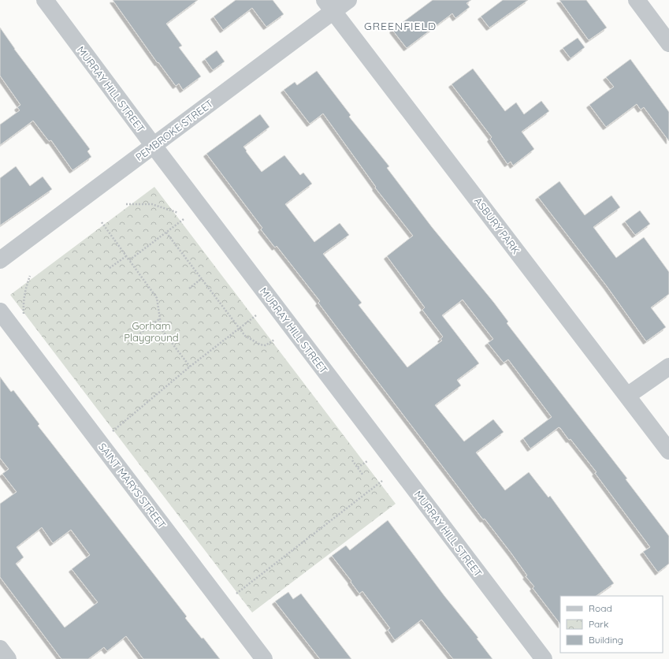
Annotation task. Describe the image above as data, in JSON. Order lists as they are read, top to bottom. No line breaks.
{"streets":{"street":["MURRAY HILL STREET","PEMBROKE STREET","ASBURY PARK","SAINT MARYS STREET"]},"crossings":[["MURRAY HILL STREET","PEMBROKE STREET"],["PEMBROKE STREET","ASBURY PARK"]],"districts":["GREENFIELD"],"parks":["Gorham Playground"],"legend":["Road","Park","Building"]}
